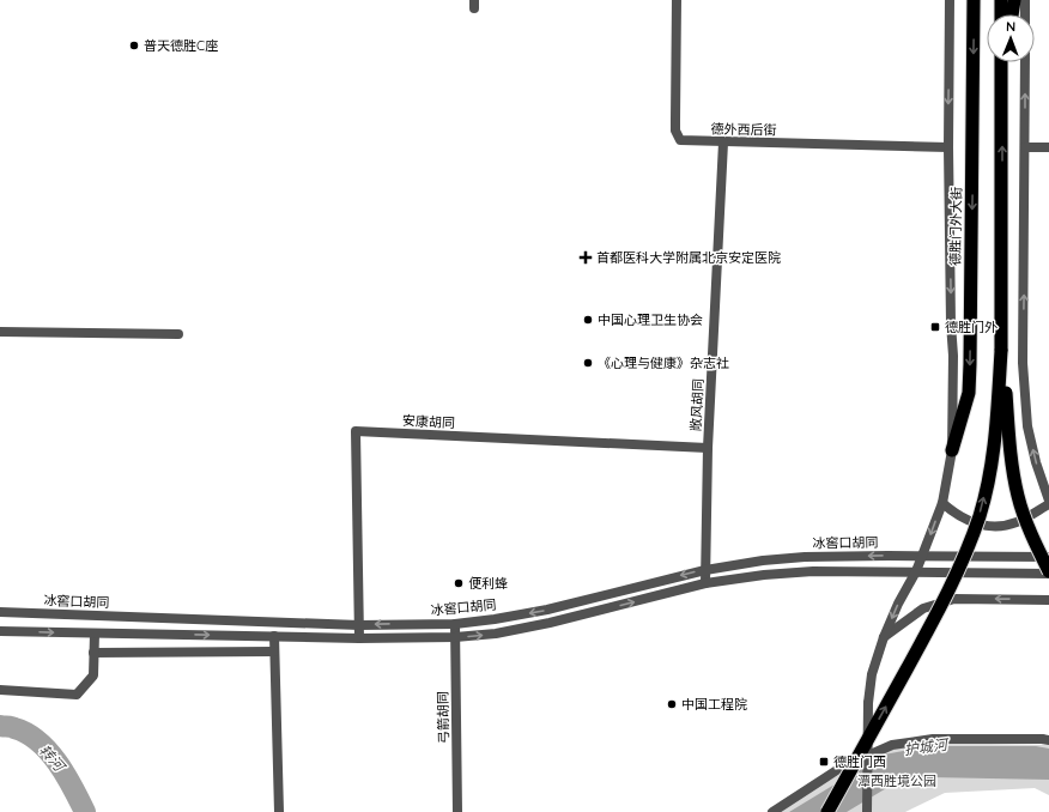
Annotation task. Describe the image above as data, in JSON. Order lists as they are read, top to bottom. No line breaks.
{"streets":{"highway":["德胜门外大街"],"street":["德外西后街","敞风胡同","安康胡同","冰窖口胡同","弓箭胡同"]},"crossings":[["德外西后街","德胜门外大街"],["德外西后街","敞风胡同"],["德胜门外大街","冰窖口胡同"],["敞风胡同","安康胡同"],["敞风胡同","冰窖口胡同"],["安康胡同","冰窖口胡同"],["冰窖口胡同","弓箭胡同"]],"water":["护城河","转河"],"parks":["潭西胜境公园"],"places":{"other":["普天德胜C座","中国心理卫生协会","《心理与健康》杂志社","便利蜂","中国工程院"],"health":["首都医科大学附属北京安定医院"],"transit":["德胜门外","德胜门西"]},"north":"top"}
